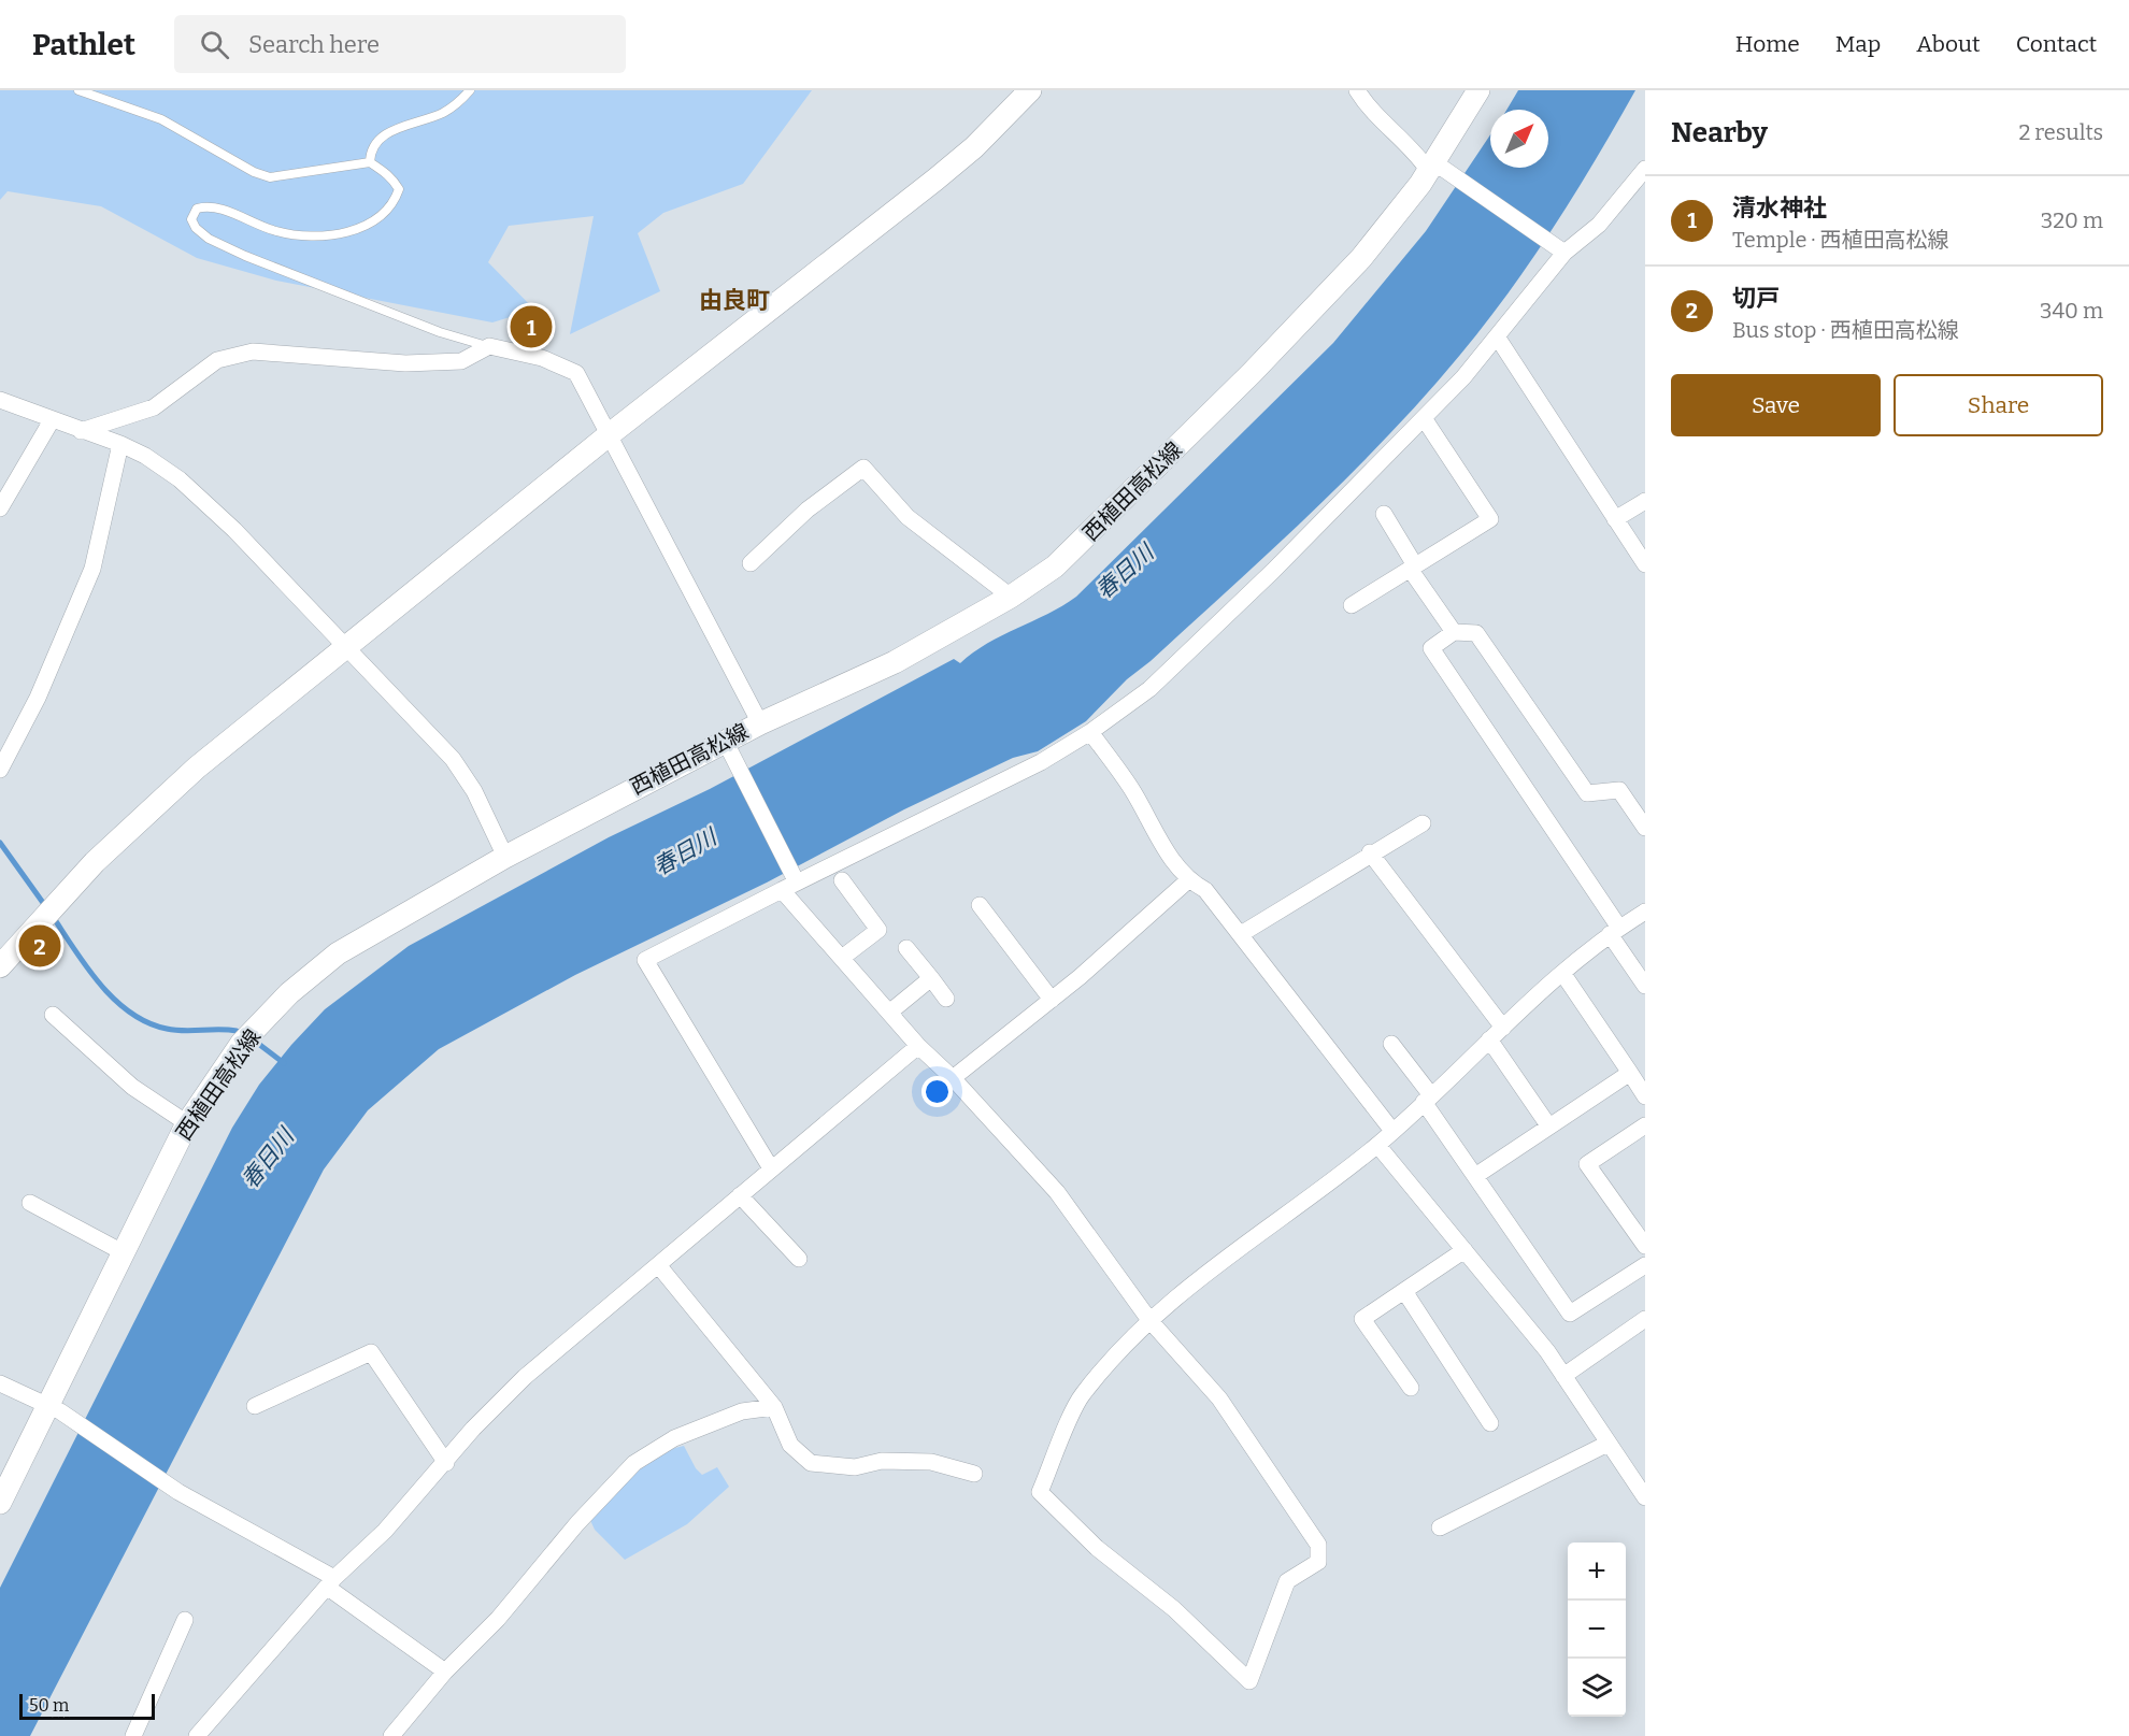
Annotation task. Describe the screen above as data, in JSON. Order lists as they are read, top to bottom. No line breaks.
{"streets":{"main road":["西植田高松線"]},"districts":["由良町"],"water":["春日川"],"scale_bar":"50 m","north":"top right","page":{"header":"Pathlet","search":"Search here","nav":["Home","Map","About","Contact"],"heading":["Nearby","2 results"],"list":[{"mark":"1","name":"清水神社","note":"Temple · 西植田高松線","value":"320 m"},{"mark":"2","name":"切戸","note":"Bus stop · 西植田高松線","value":"340 m"}],"pins":["1","2"],"buttons":["Save","Share"],"map_buttons":["+","−"],"scale":"50 m"}}
